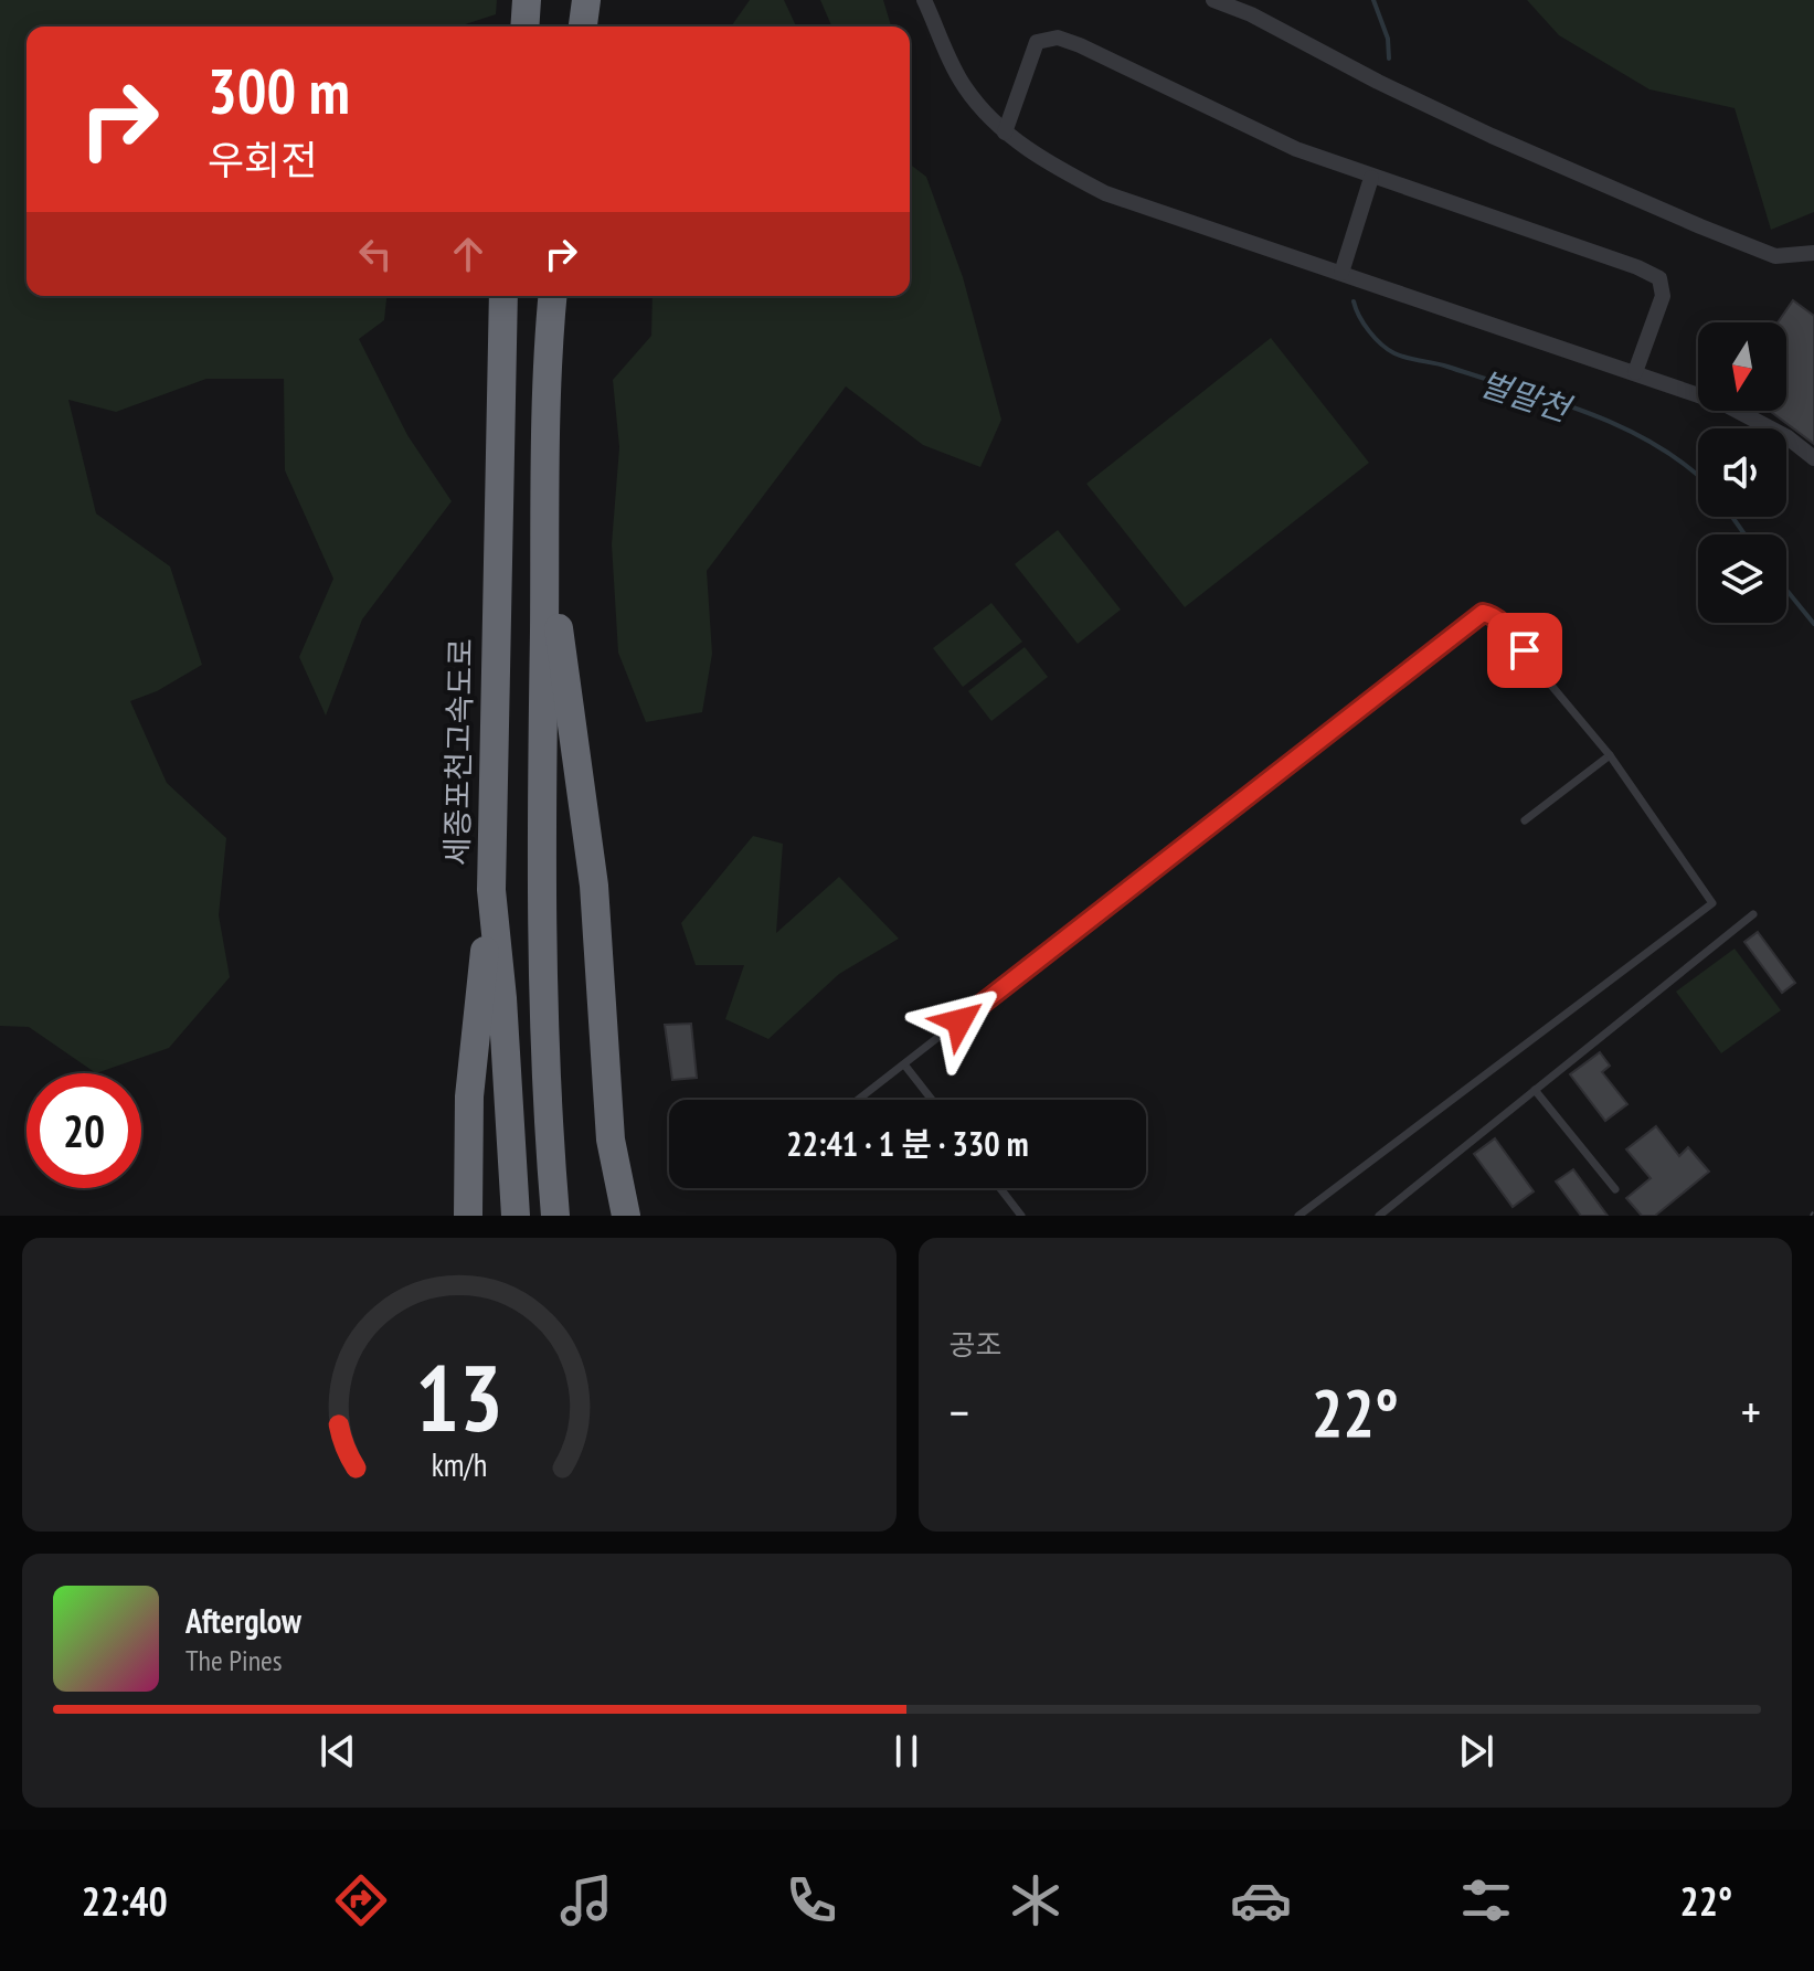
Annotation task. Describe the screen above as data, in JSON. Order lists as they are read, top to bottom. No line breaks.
{"streets":{"highway":["세종포천고속도로"]},"water":["벌말천"],"north":"bottom","page":{"turn":["300 m","우회전"],"limit":"20","trip":"22:41 · 1 분 · 330 m","tile":"공조","heat":["−","22°","+"],"song":["Afterglow","The Pines"],"tabs":["22:40","22°"],"gauge":["13","km/h"]}}
